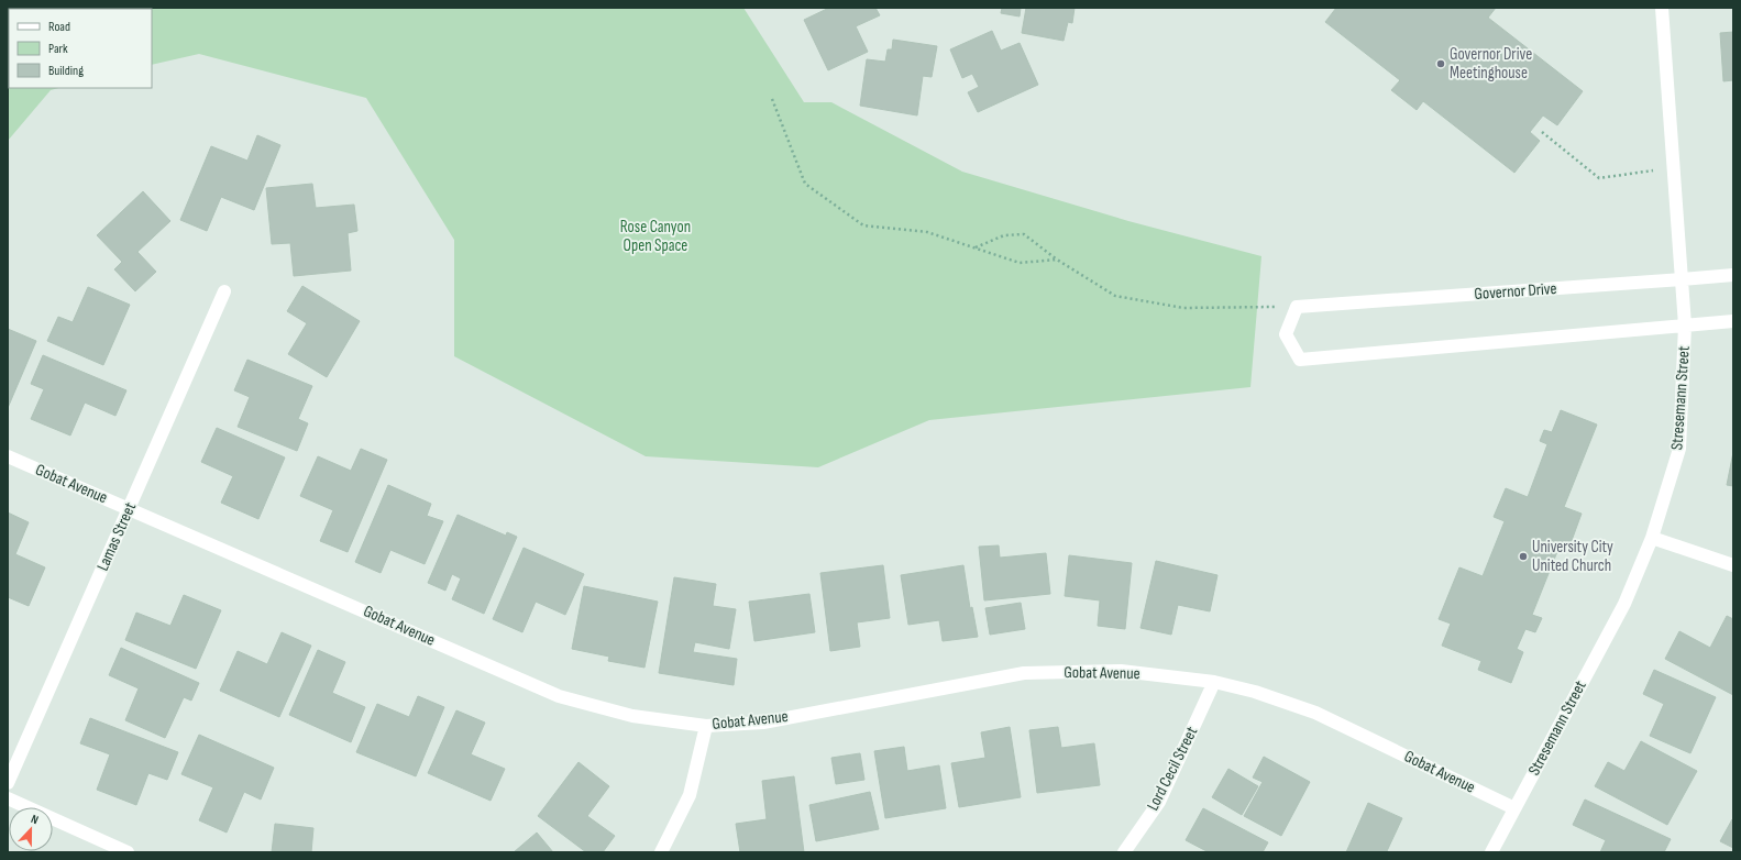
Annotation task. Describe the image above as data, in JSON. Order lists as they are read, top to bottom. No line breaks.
{"streets":{"street":["Governor Drive","Stresemann Street","Gobat Avenue","Lamas Street","Lord Cecil Street"]},"crossings":[["Governor Drive","Stresemann Street"],["Stresemann Street","Gobat Avenue"],["Gobat Avenue","Lamas Street"],["Gobat Avenue","Lord Cecil Street"]],"parks":["Rose Canyon Open Space"],"places":["Governor Drive Meetinghouse","University City United Church"],"legend":["Road","Park","Building"],"north":"top"}
